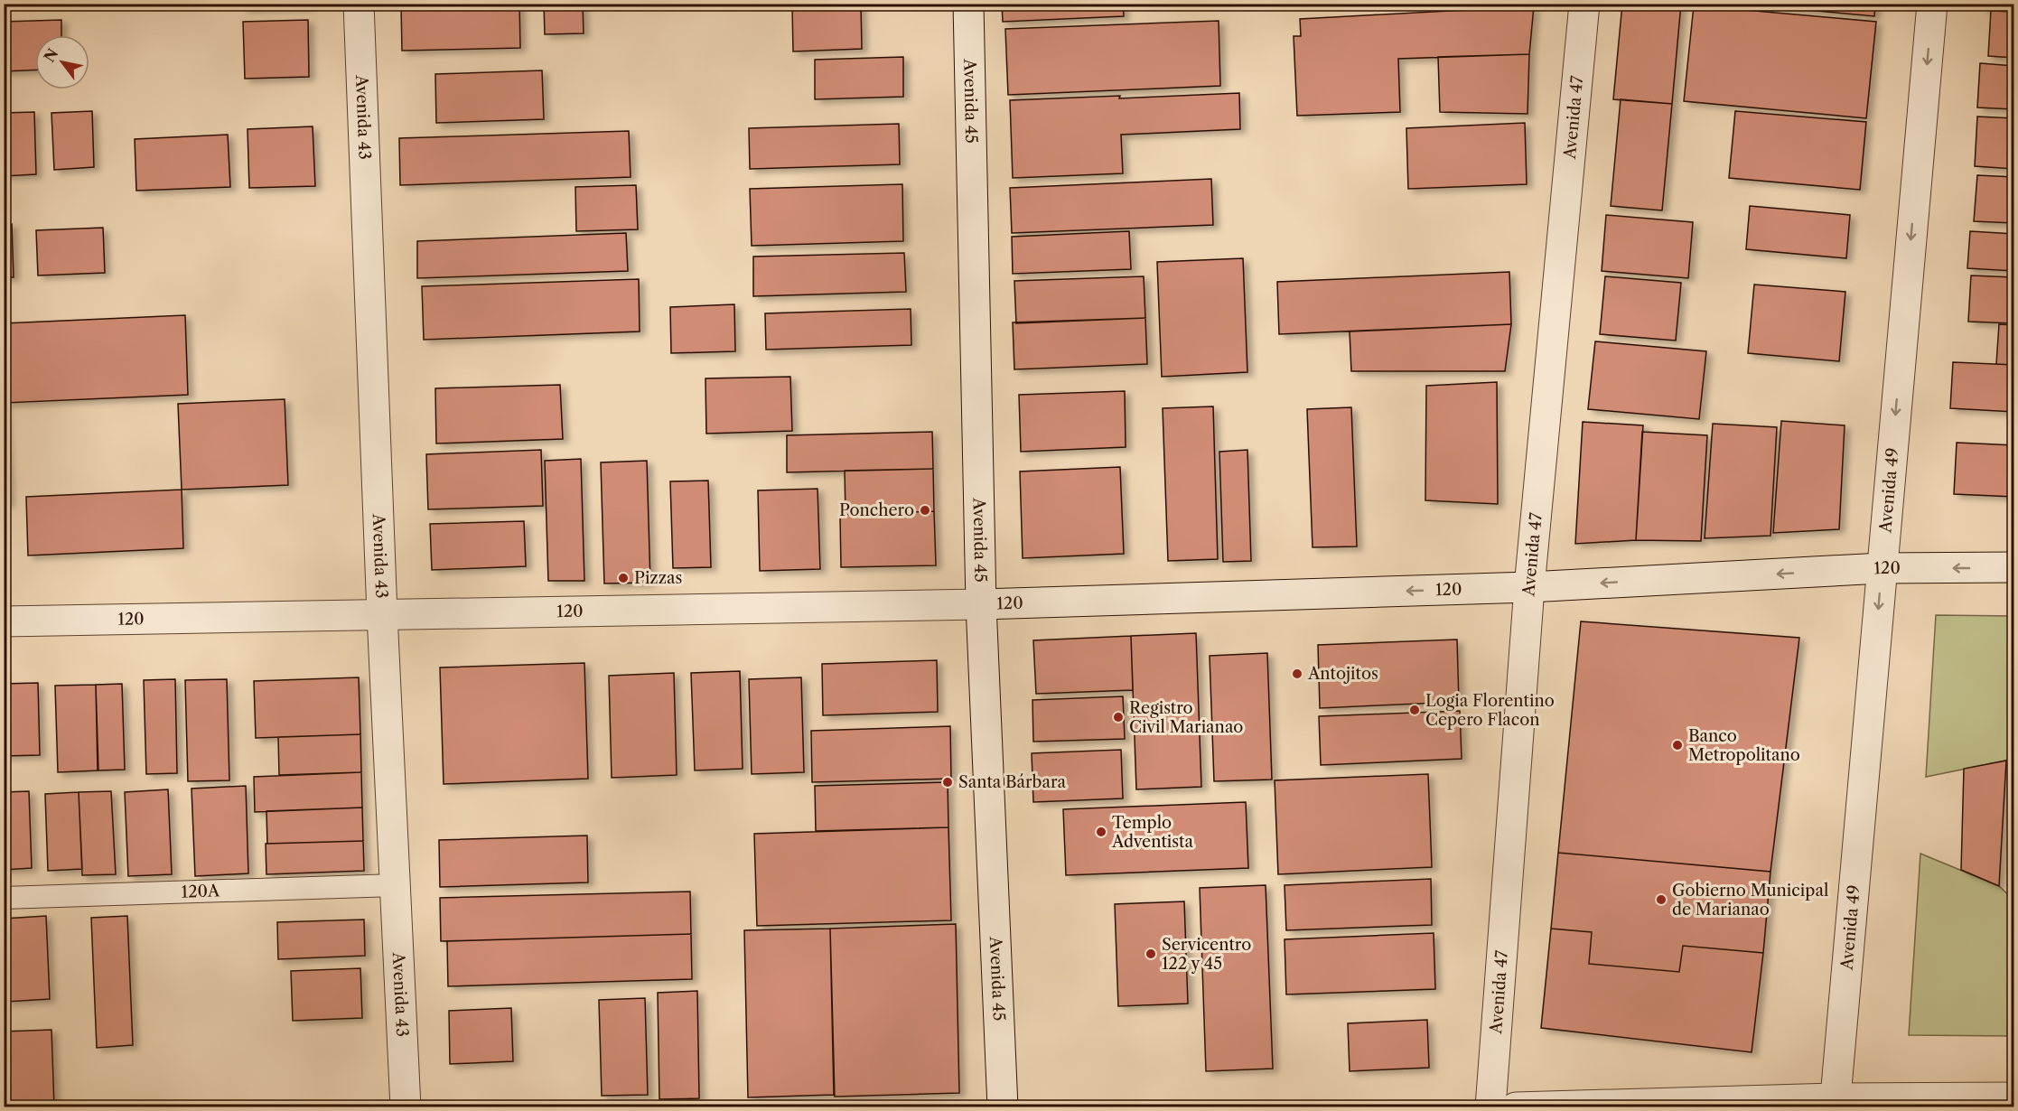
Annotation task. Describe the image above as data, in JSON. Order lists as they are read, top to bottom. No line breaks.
{"streets":{"street":["Avenida 45","Avenida 43","Avenida 47","Avenida 49","120"],"lane":["120A"]},"crossings":[["Avenida 45","120"],["Avenida 43","120"],["Avenida 43","120A"],["Avenida 47","120"],["Avenida 49","120"]],"one_way":["Avenida 49","120"],"places":["Ponchero","Pizzas","Antojitos","Logia Florentino Cepero Flacon","Registro Civil Marianao","Banco Metropolitano","Santa Bárbara","Templo Adventista","Gobierno Municipal de Marianao","Servicentro 122 y 45"],"north":"top left"}
